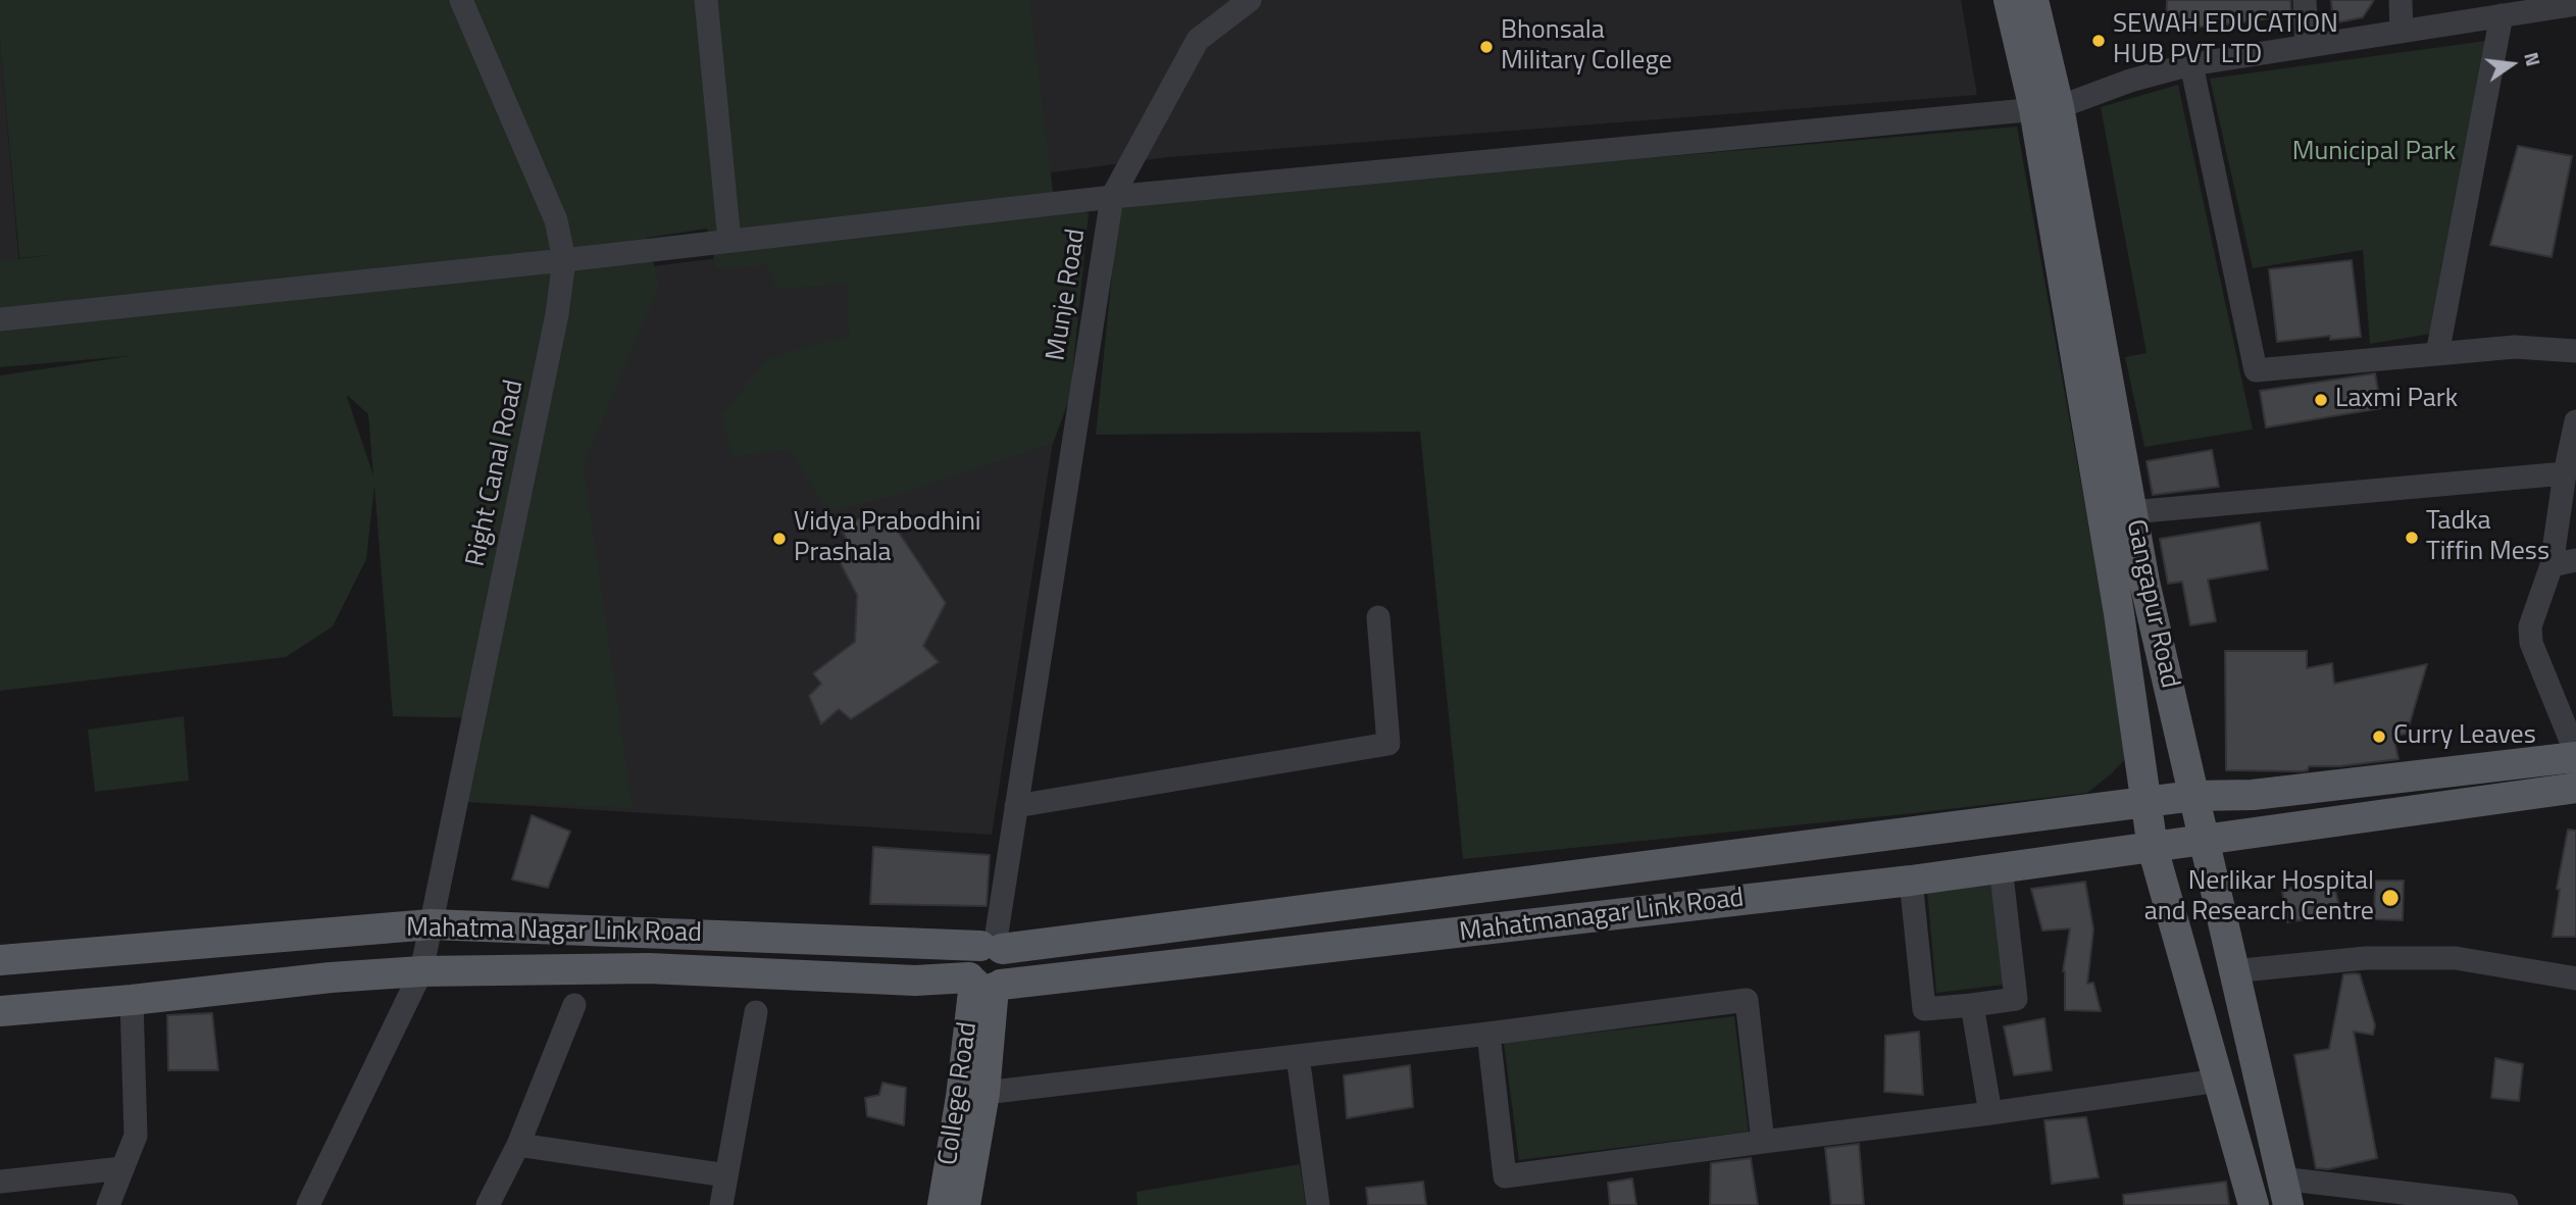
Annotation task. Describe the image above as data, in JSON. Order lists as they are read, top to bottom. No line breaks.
{"streets":{"main road":["Gangapur Road","Mahatmanagar Link Road","Mahatma Nagar Link Road","College Road"],"street":["Munje Road","Right Canal Road"]},"crossings":[["Munje Road","Right Canal Road"],["Munje Road","Mahatmanagar Link Road"],["Munje Road","Mahatma Nagar Link Road"],["Right Canal Road","Mahatma Nagar Link Road"],["Gangapur Road","Mahatmanagar Link Road"],["Mahatmanagar Link Road","Mahatma Nagar Link Road"],["Mahatmanagar Link Road","College Road"],["Mahatma Nagar Link Road","College Road"]],"parks":["Municipal Park"],"places":["SEWAH EDUCATION HUB PVT LTD","Bhonsala Military College","Laxmi Park","Tadka Tiffin Mess","Vidya Prabodhini Prashala","Curry Leaves","Nerlikar Hospital and Research Centre"],"north":"right"}
